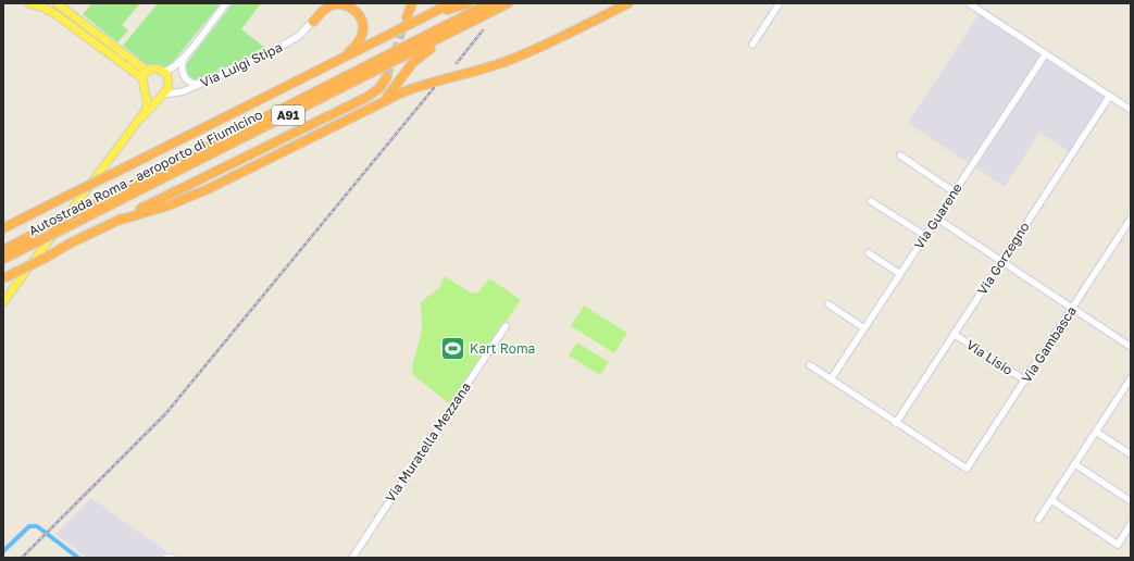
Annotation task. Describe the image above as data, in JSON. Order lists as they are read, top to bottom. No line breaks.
{"streets":{"highway":["A91","Autostrada Roma - aeroporto di Fiumicino"],"street":["Via Luigi Stipa","Via Guarene","Via Gorzegno","Via Gambasca","Via Lisio","Via Muratella Mezzana"]},"crossings":[["Via Gorzegno","Via Gambasca"],["Via Gorzegno","Via Lisio"],["Via Gambasca","Via Lisio"]],"places":{"sports":["Kart Roma"]}}
